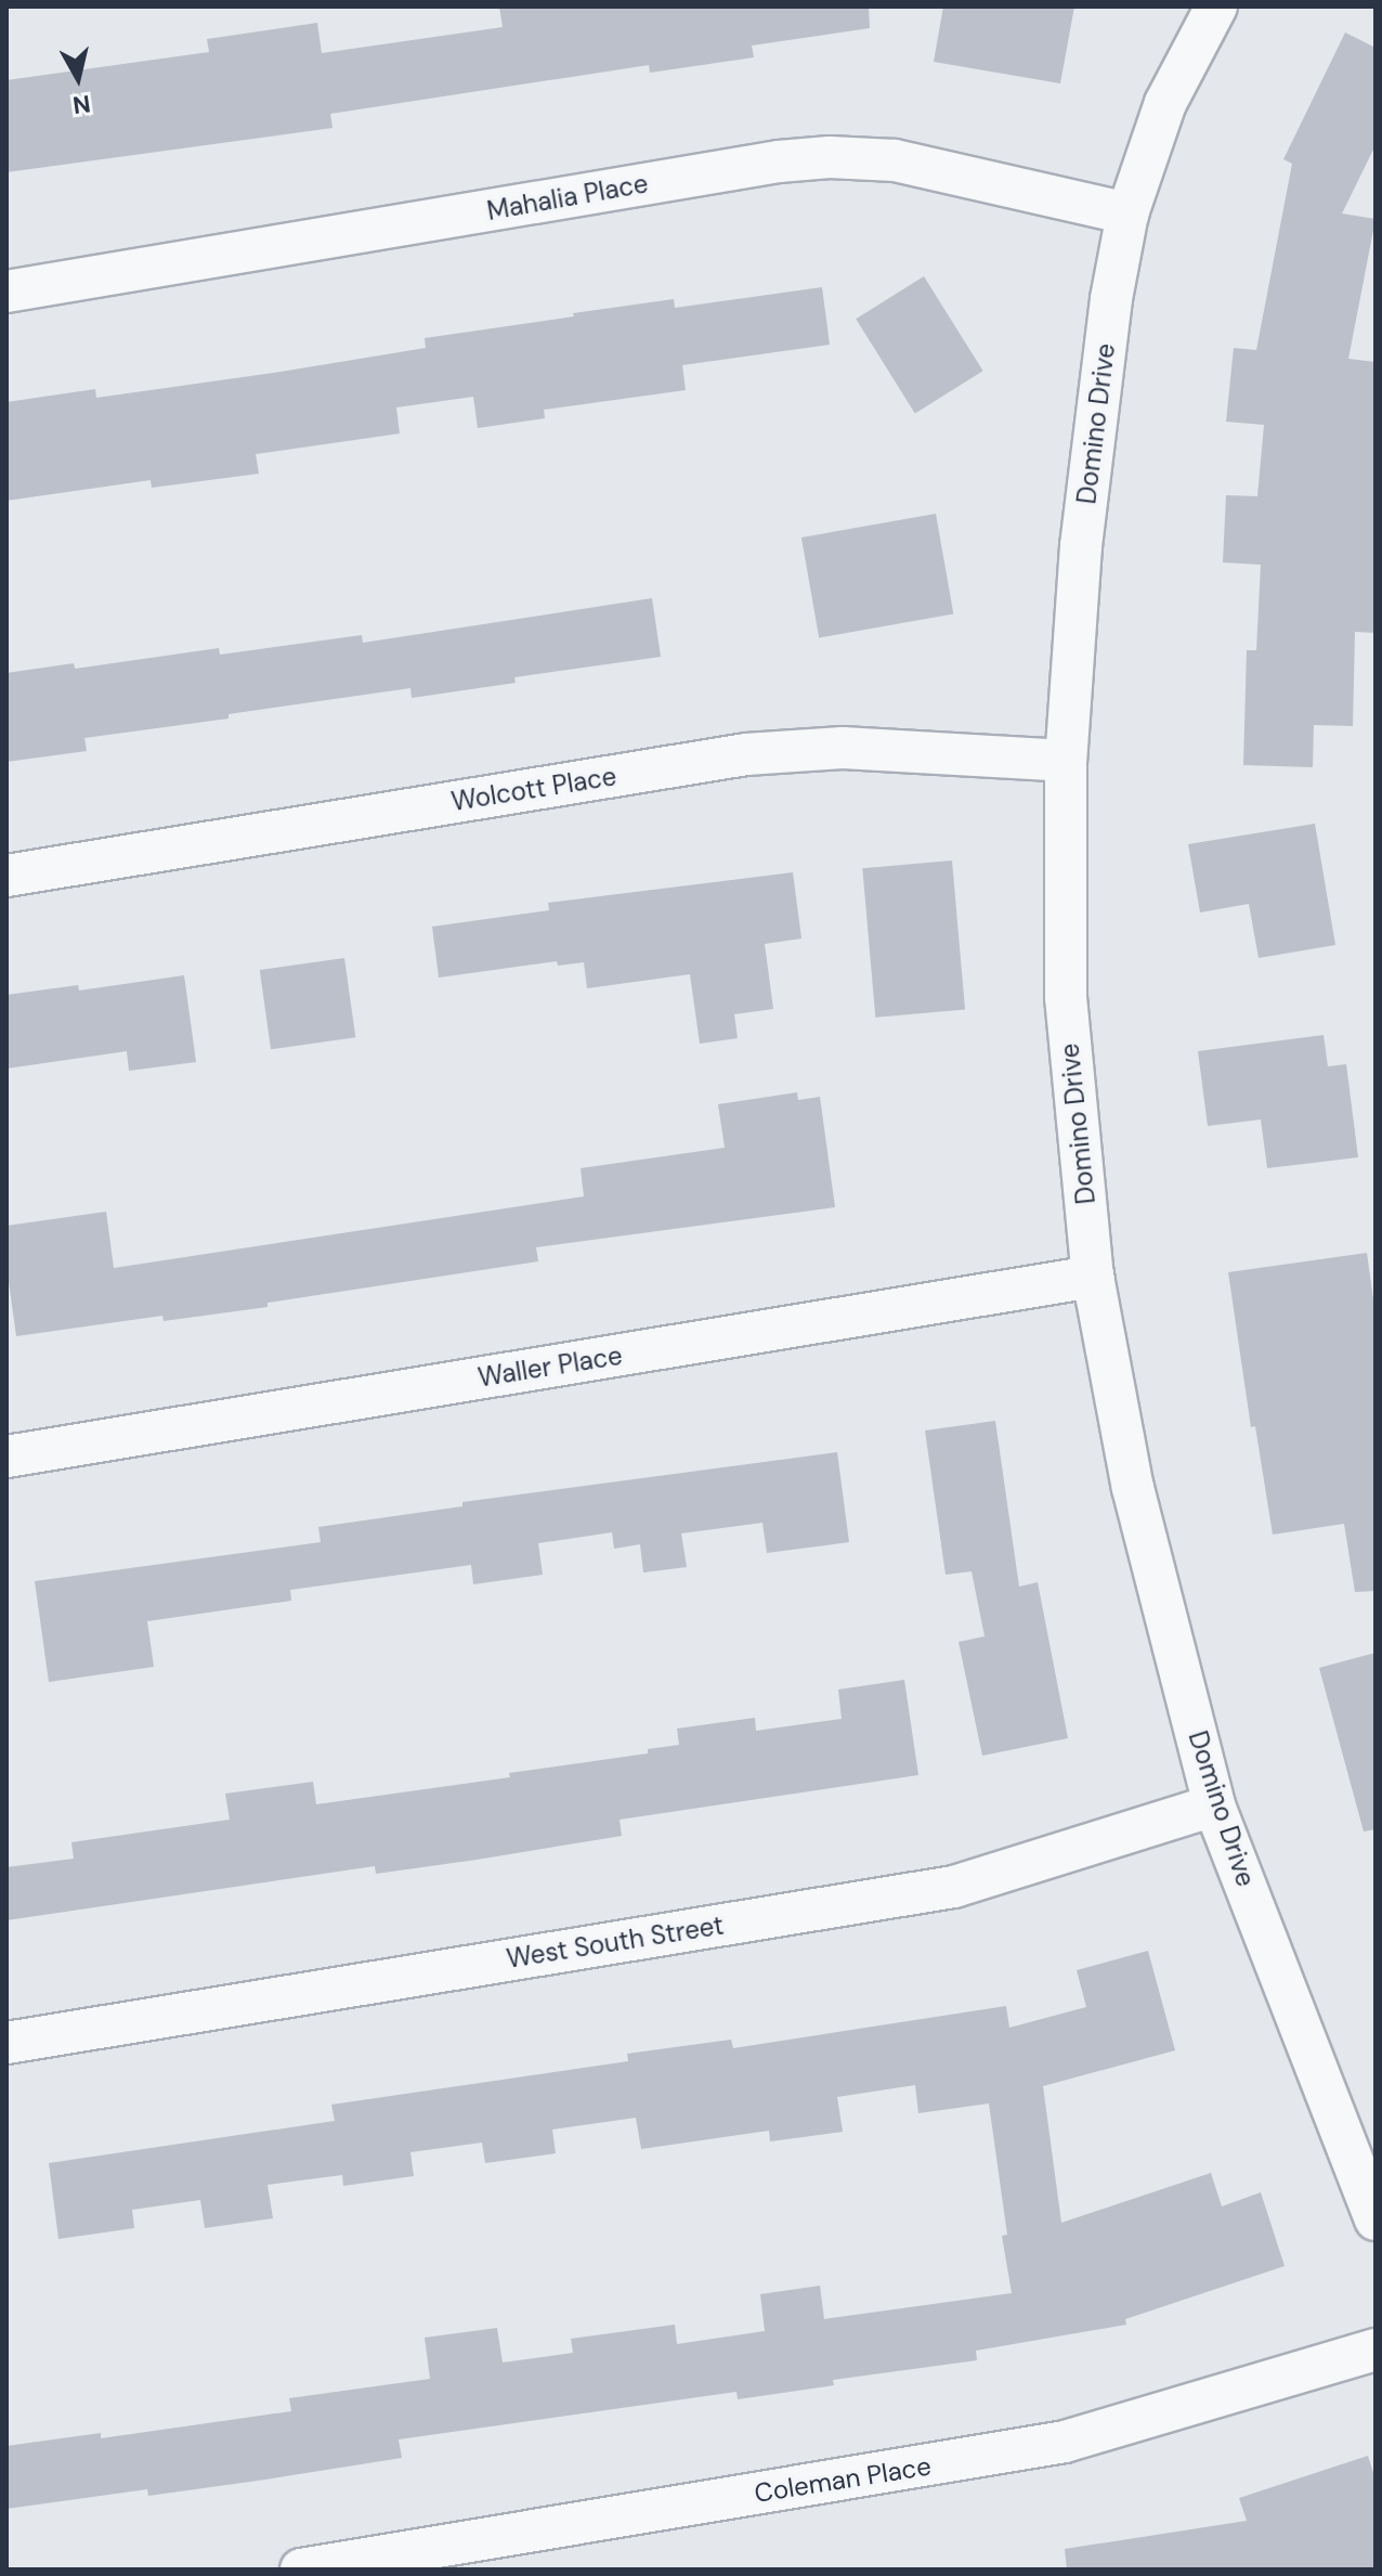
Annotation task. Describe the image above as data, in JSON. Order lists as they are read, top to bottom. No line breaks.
{"streets":{"street":["Mahalia Place","Domino Drive","Wolcott Place","Waller Place","West South Street","Coleman Place"]},"crossings":[["Mahalia Place","Domino Drive"],["Domino Drive","Wolcott Place"],["Domino Drive","Waller Place"],["Domino Drive","West South Street"]],"north":"bottom"}
